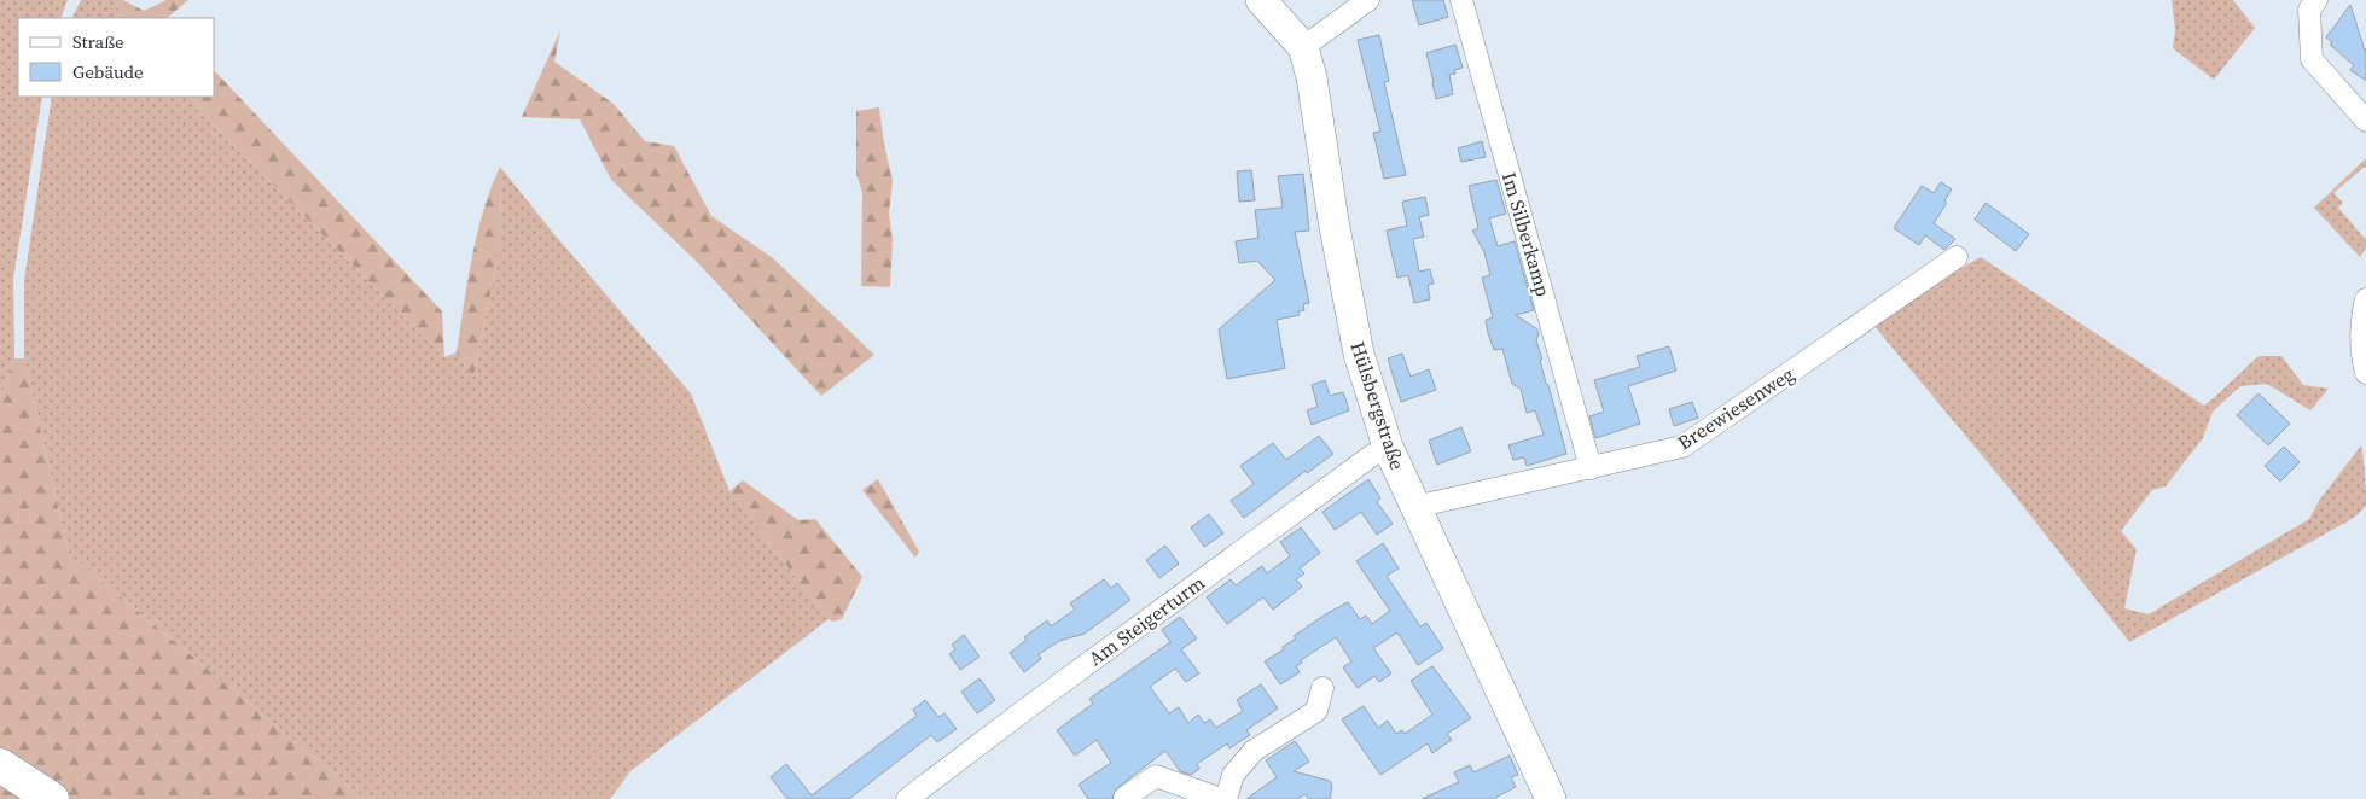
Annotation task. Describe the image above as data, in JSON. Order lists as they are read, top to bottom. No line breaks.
{"streets":{"street":["Im Silberkamp","Hülsbergstraße","Breewiesenweg","Am Steigerturm"]},"crossings":[["Im Silberkamp","Breewiesenweg"],["Hülsbergstraße","Breewiesenweg"],["Hülsbergstraße","Am Steigerturm"]],"legend":["Straße","Gebäude"]}
